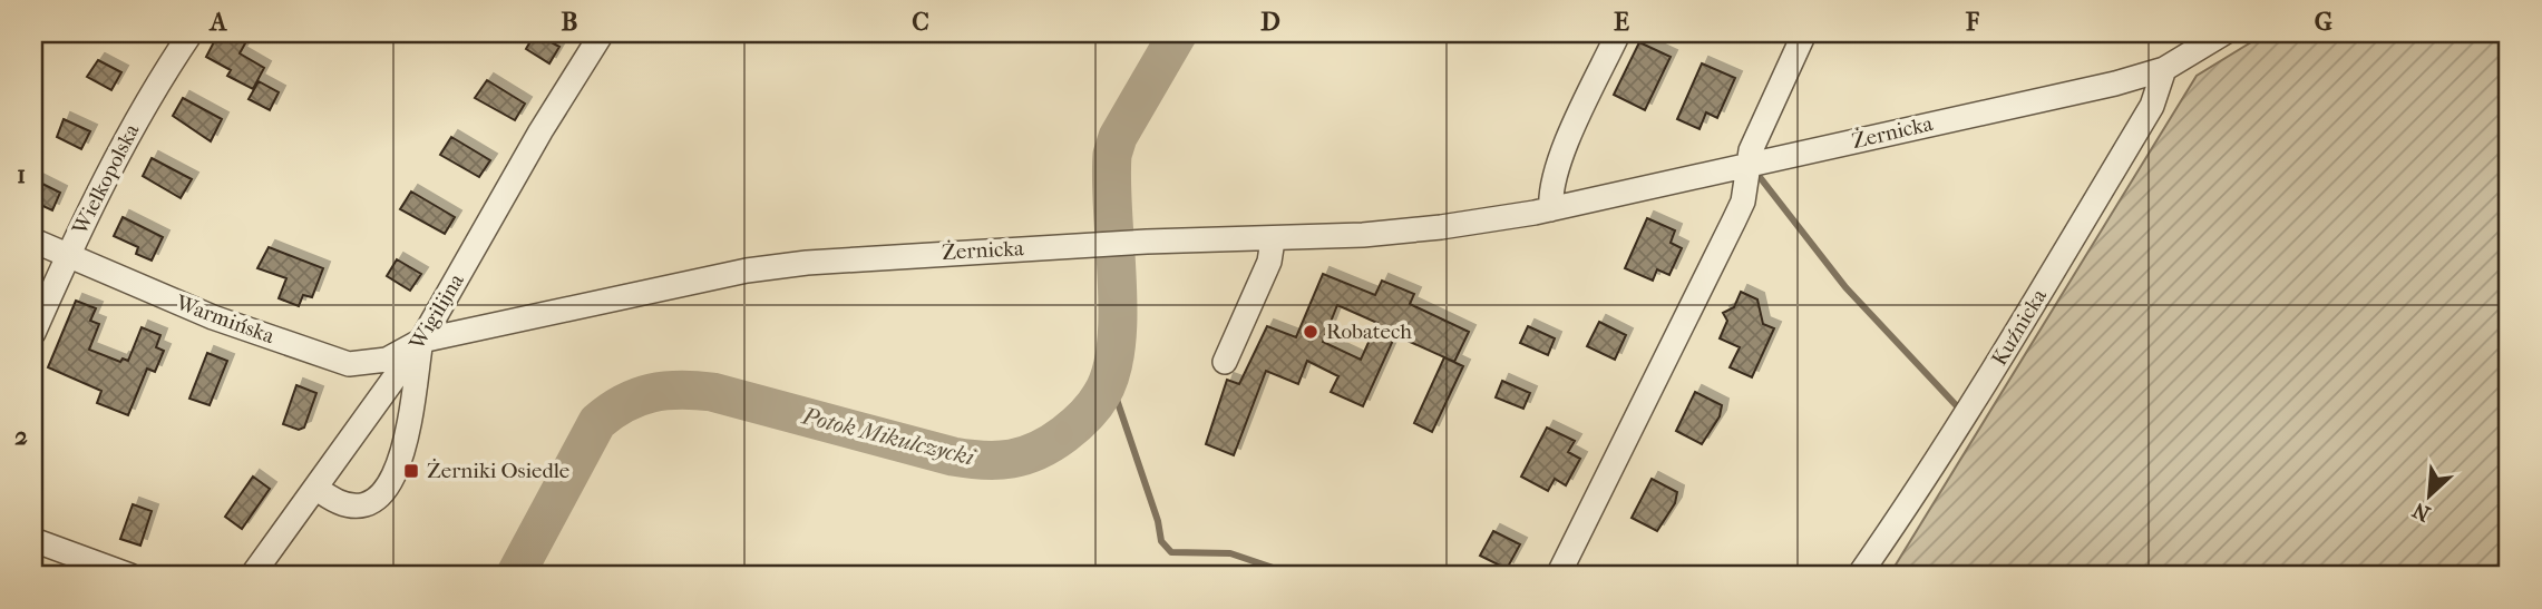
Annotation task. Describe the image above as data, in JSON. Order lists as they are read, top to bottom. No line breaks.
{"streets":{"street":["Żernicka","Wielkopolska","Wigilijna","Warmińska","Kuźnicka"]},"crossings":[["Żernicka","Wigilijna"],["Żernicka","Warmińska"],["Żernicka","Kuźnicka"],["Wielkopolska","Warmińska"],["Wigilijna","Warmińska"]],"water":["Potok Mikulczycki"],"places":{"other":["Robatech"],"transit":["Żerniki Osiedle"]},"north":"bottom left","grid":{"columns":["A","B","C","D","E","F","G"],"rows":["1","2"]}}
